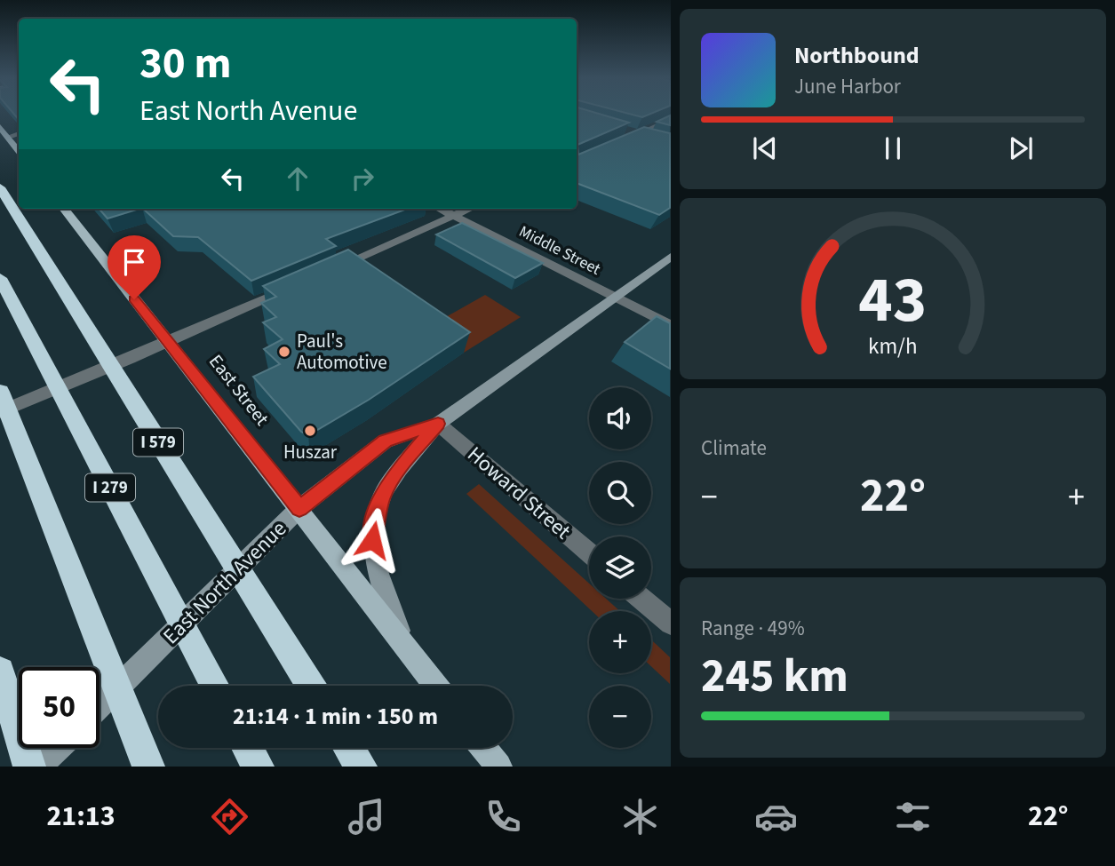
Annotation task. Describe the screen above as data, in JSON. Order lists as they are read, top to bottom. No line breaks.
{"streets":{"highway":["I 579","I 279"],"main road":["East Street","East North Avenue"],"street":["Middle Street","Howard Street"]},"crossings":[["Middle Street","East North Avenue"],["East Street","East North Avenue"],["Howard Street","East North Avenue"]],"places":["Paul's Automotive","Huszar"],"page":{"turn":["30 m","East North Avenue"],"song":["Northbound","June Harbor"],"map_buttons":["+","−"],"tile":["Climate",["Range · 49%","245 km"]],"heat":["−","22°","+"],"limit":"50","trip":"21:14 · 1 min · 150 m","tabs":["21:13","22°"],"gauge":["43","km/h"]}}
